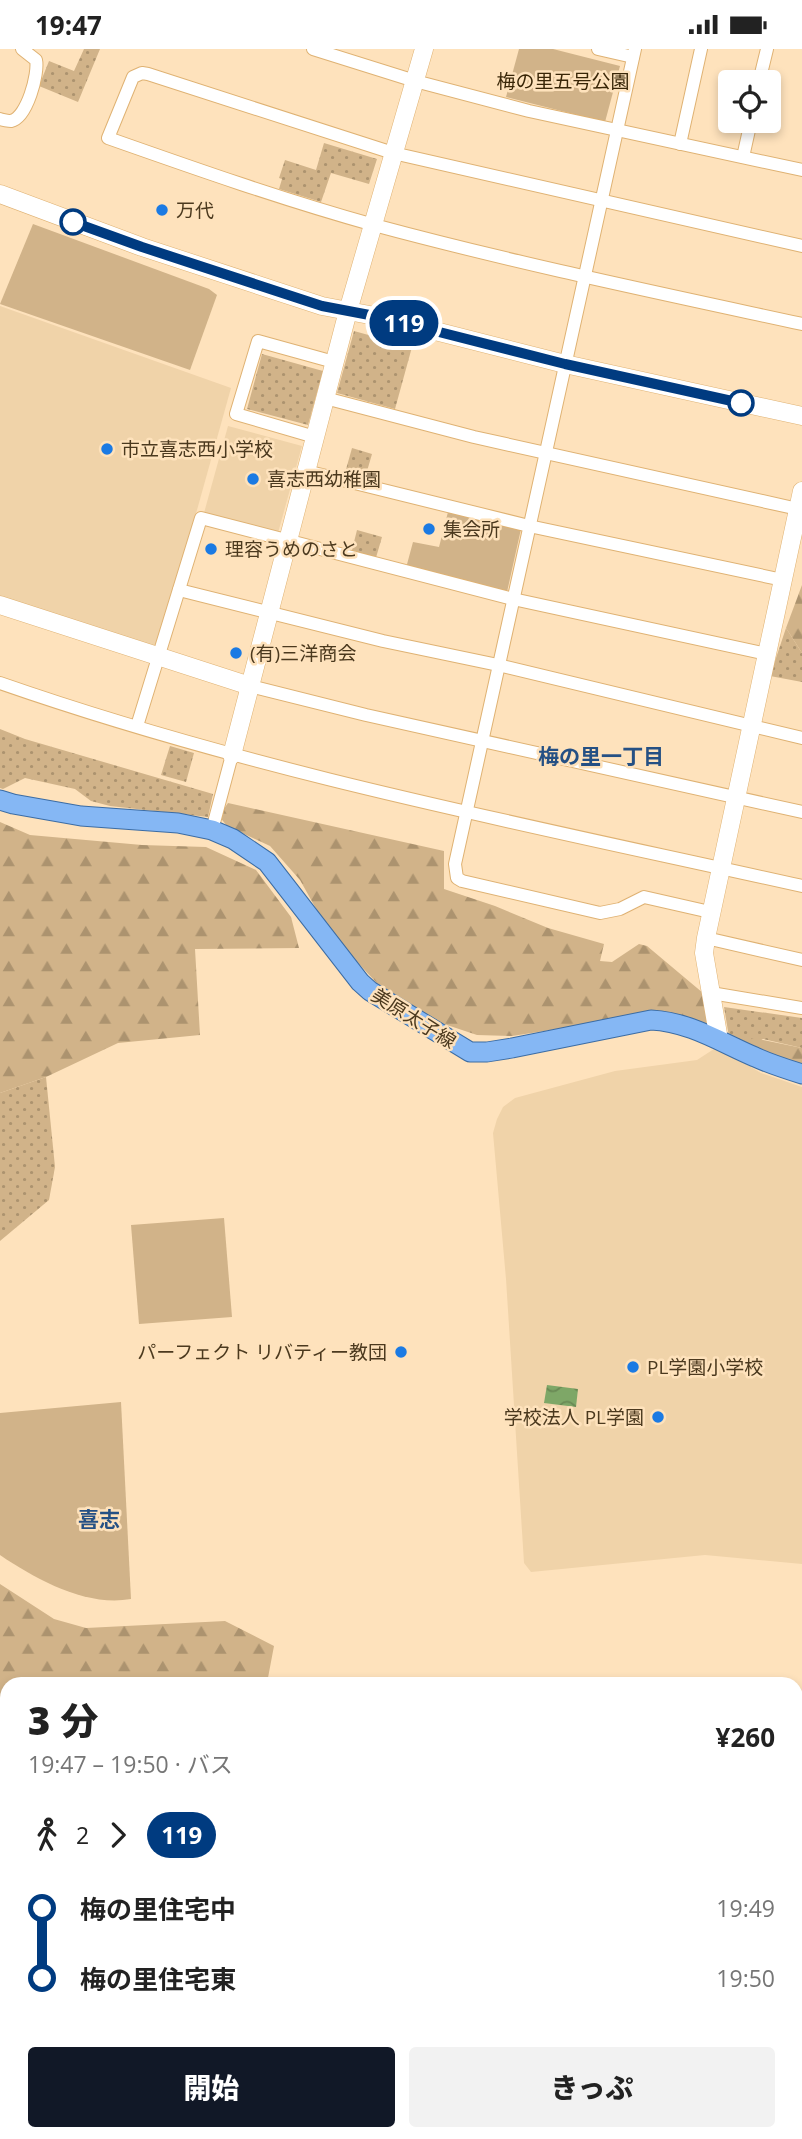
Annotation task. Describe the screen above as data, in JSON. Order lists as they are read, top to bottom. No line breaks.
{"streets":{"main road":["美原太子線"]},"districts":["梅の里一丁目","喜志"],"parks":["梅の里五号公園"],"places":["万代","市立喜志西小学校","喜志西幼稚園","集会所","理容うめのさと","(有)三洋商会","パーフェクト リバティー教団","PL学園小学校","学校法人 PL学園"],"lines":["bus line 119"],"page":{"status":"19:47","on_map":"119","heading":["3 分","19:47 – 19:50 · バス","¥260"],"legs":["2","119"],"list":[{"name":"梅の里住宅中","value":"19:49"},{"name":"梅の里住宅東","value":"19:50"}],"buttons":["開始","きっぷ"]}}
